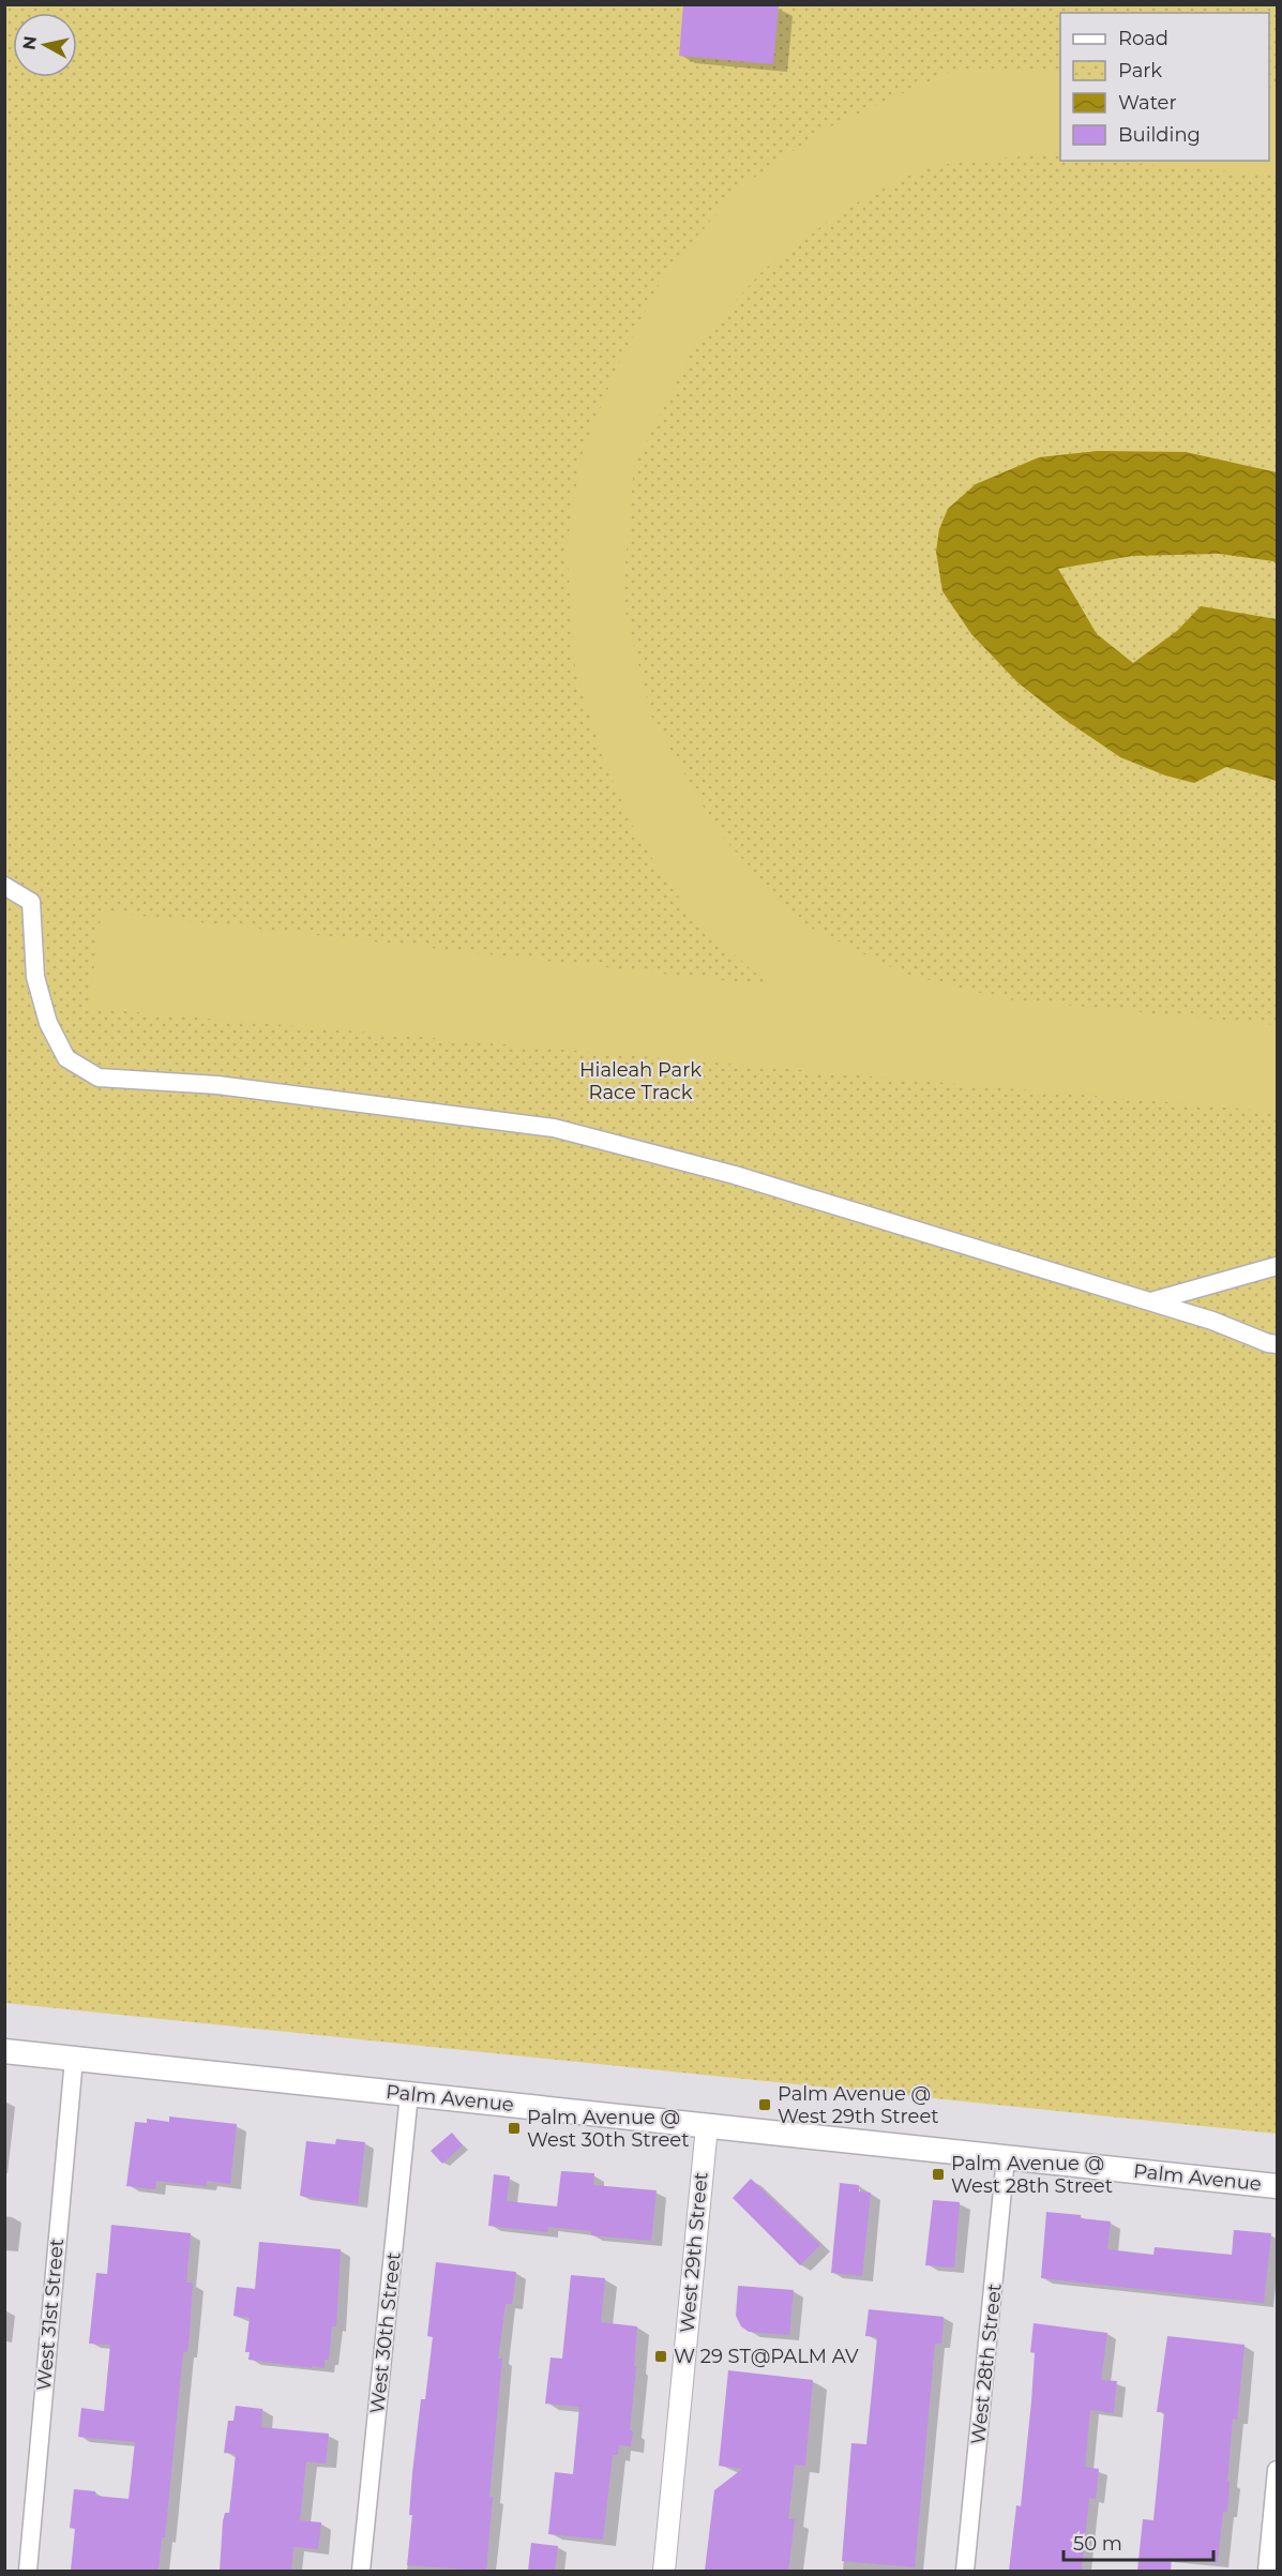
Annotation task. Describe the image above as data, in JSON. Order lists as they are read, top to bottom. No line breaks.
{"streets":{"main road":["Palm Avenue"],"street":["West 29th Street","West 31st Street","West 30th Street","West 28th Street"]},"crossings":[["Palm Avenue","West 29th Street"],["Palm Avenue","West 31st Street"],["Palm Avenue","West 30th Street"],["Palm Avenue","West 28th Street"]],"parks":["Hialeah Park Race Track"],"places":{"transit":["Palm Avenue @ West 29th Street","Palm Avenue @ West 30th Street","Palm Avenue @ West 28th Street","W 29 ST@PALM AV"]},"legend":["Road","Park","Water","Building"],"scale_bar":"50 m","north":"left"}
